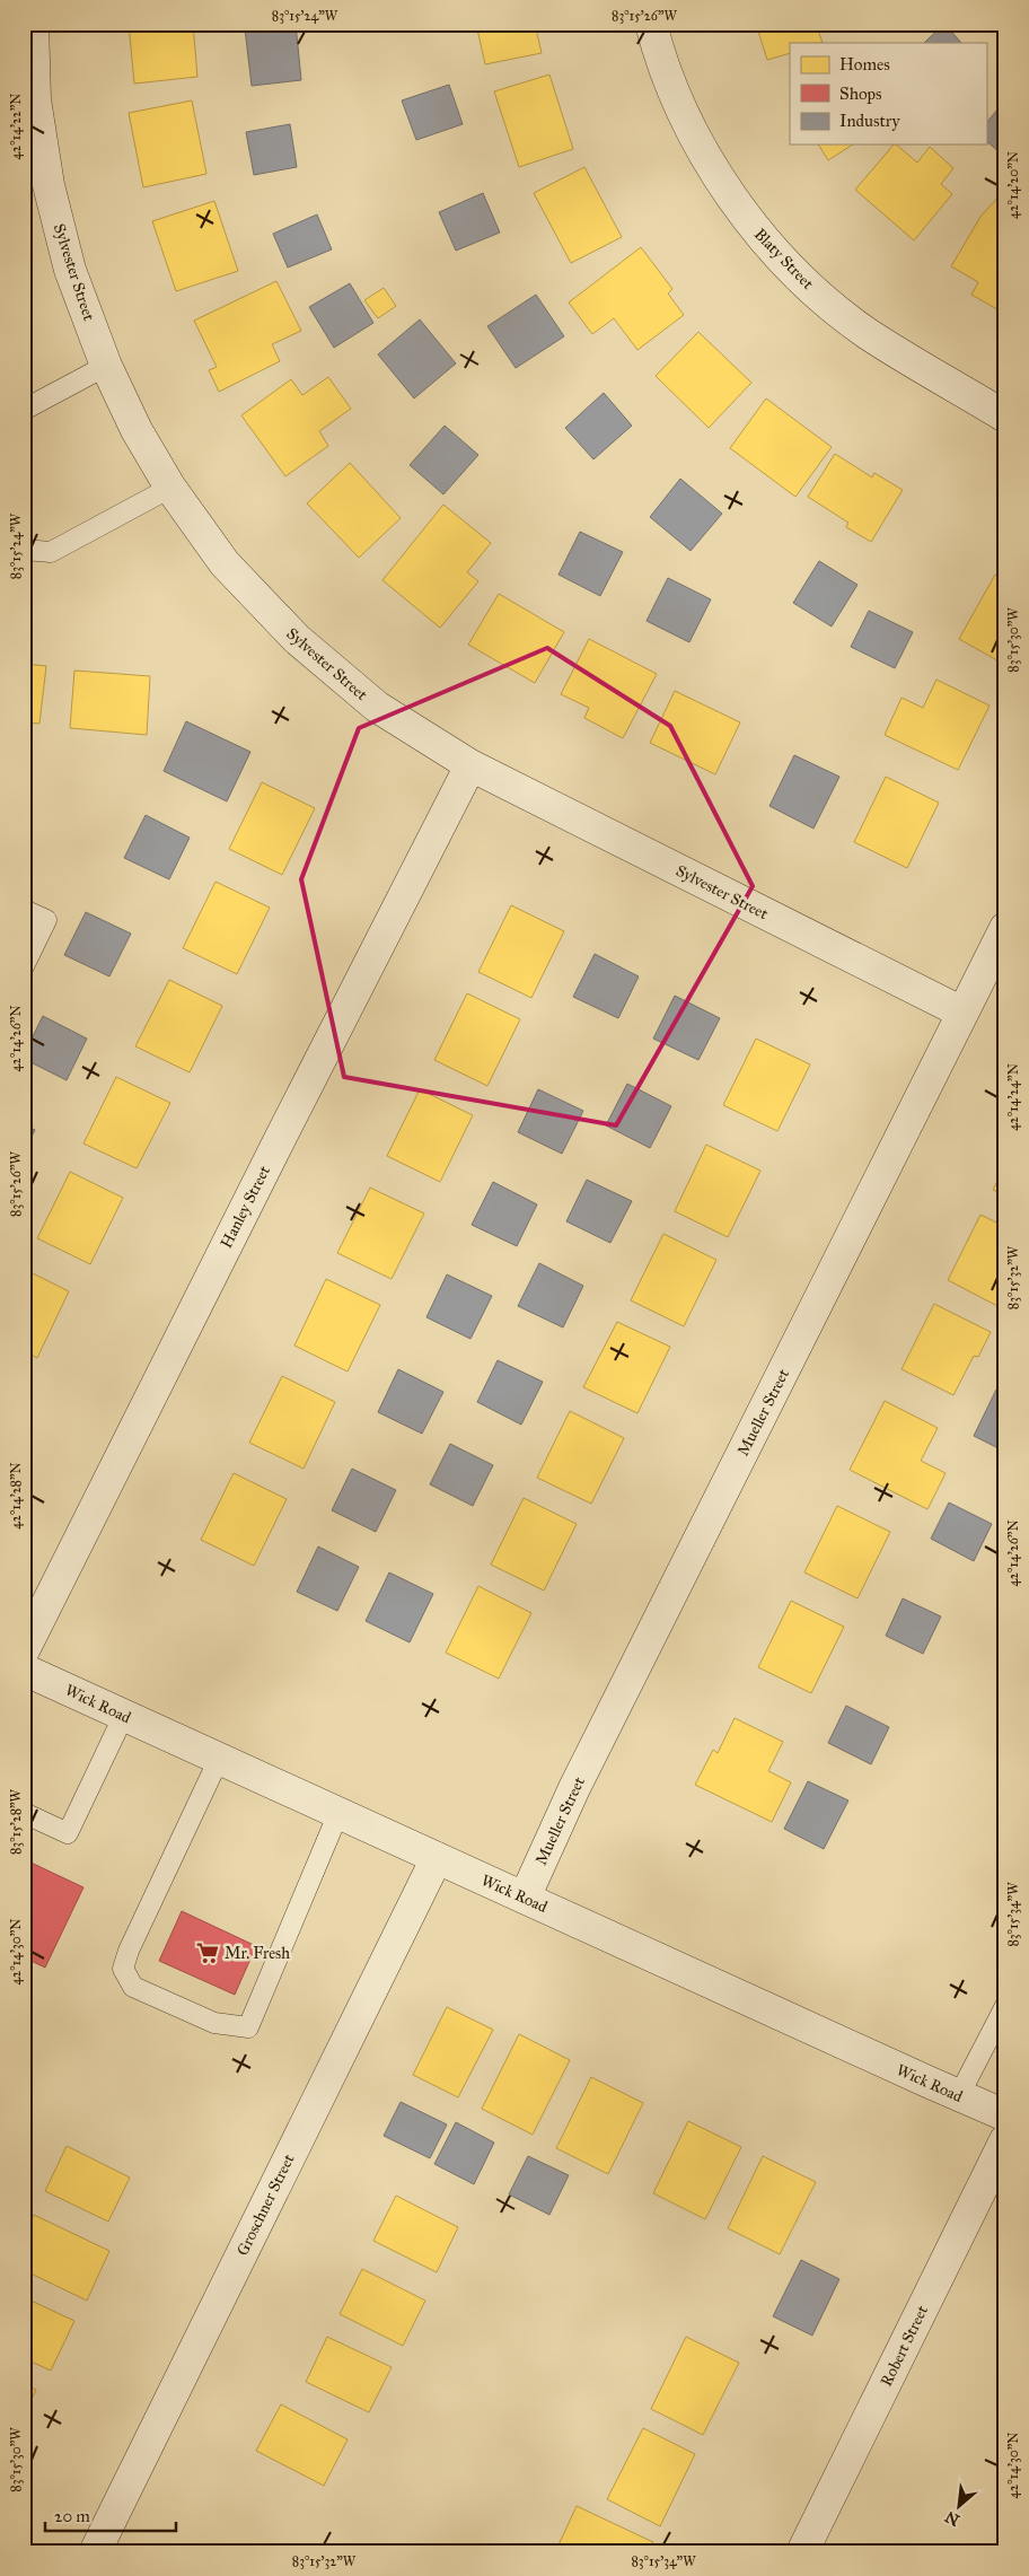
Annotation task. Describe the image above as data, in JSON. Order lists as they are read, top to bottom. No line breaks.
{"streets":{"street":["Blaty Street","Sylvester Street","Hanley Street","Mueller Street","Wick Road","Groschner Street","Robert Street"]},"crossings":[["Sylvester Street","Hanley Street"],["Sylvester Street","Mueller Street"],["Mueller Street","Wick Road"],["Wick Road","Groschner Street"]],"places":{"supermarket":["Mr. Fresh"]},"legend":["Homes","Shops","Industry"],"scale_bar":"20 m","north":"bottom left","coordinates":["83°15'24\"W","83°15'26\"W","42°14'22\"N","42°14'20\"N","83°15'30\"W","42°14'26\"N","42°14'24\"N","83°15'32\"W","42°14'28\"N","83°15'28\"W","83°15'34\"W","42°14'30\"N"]}
